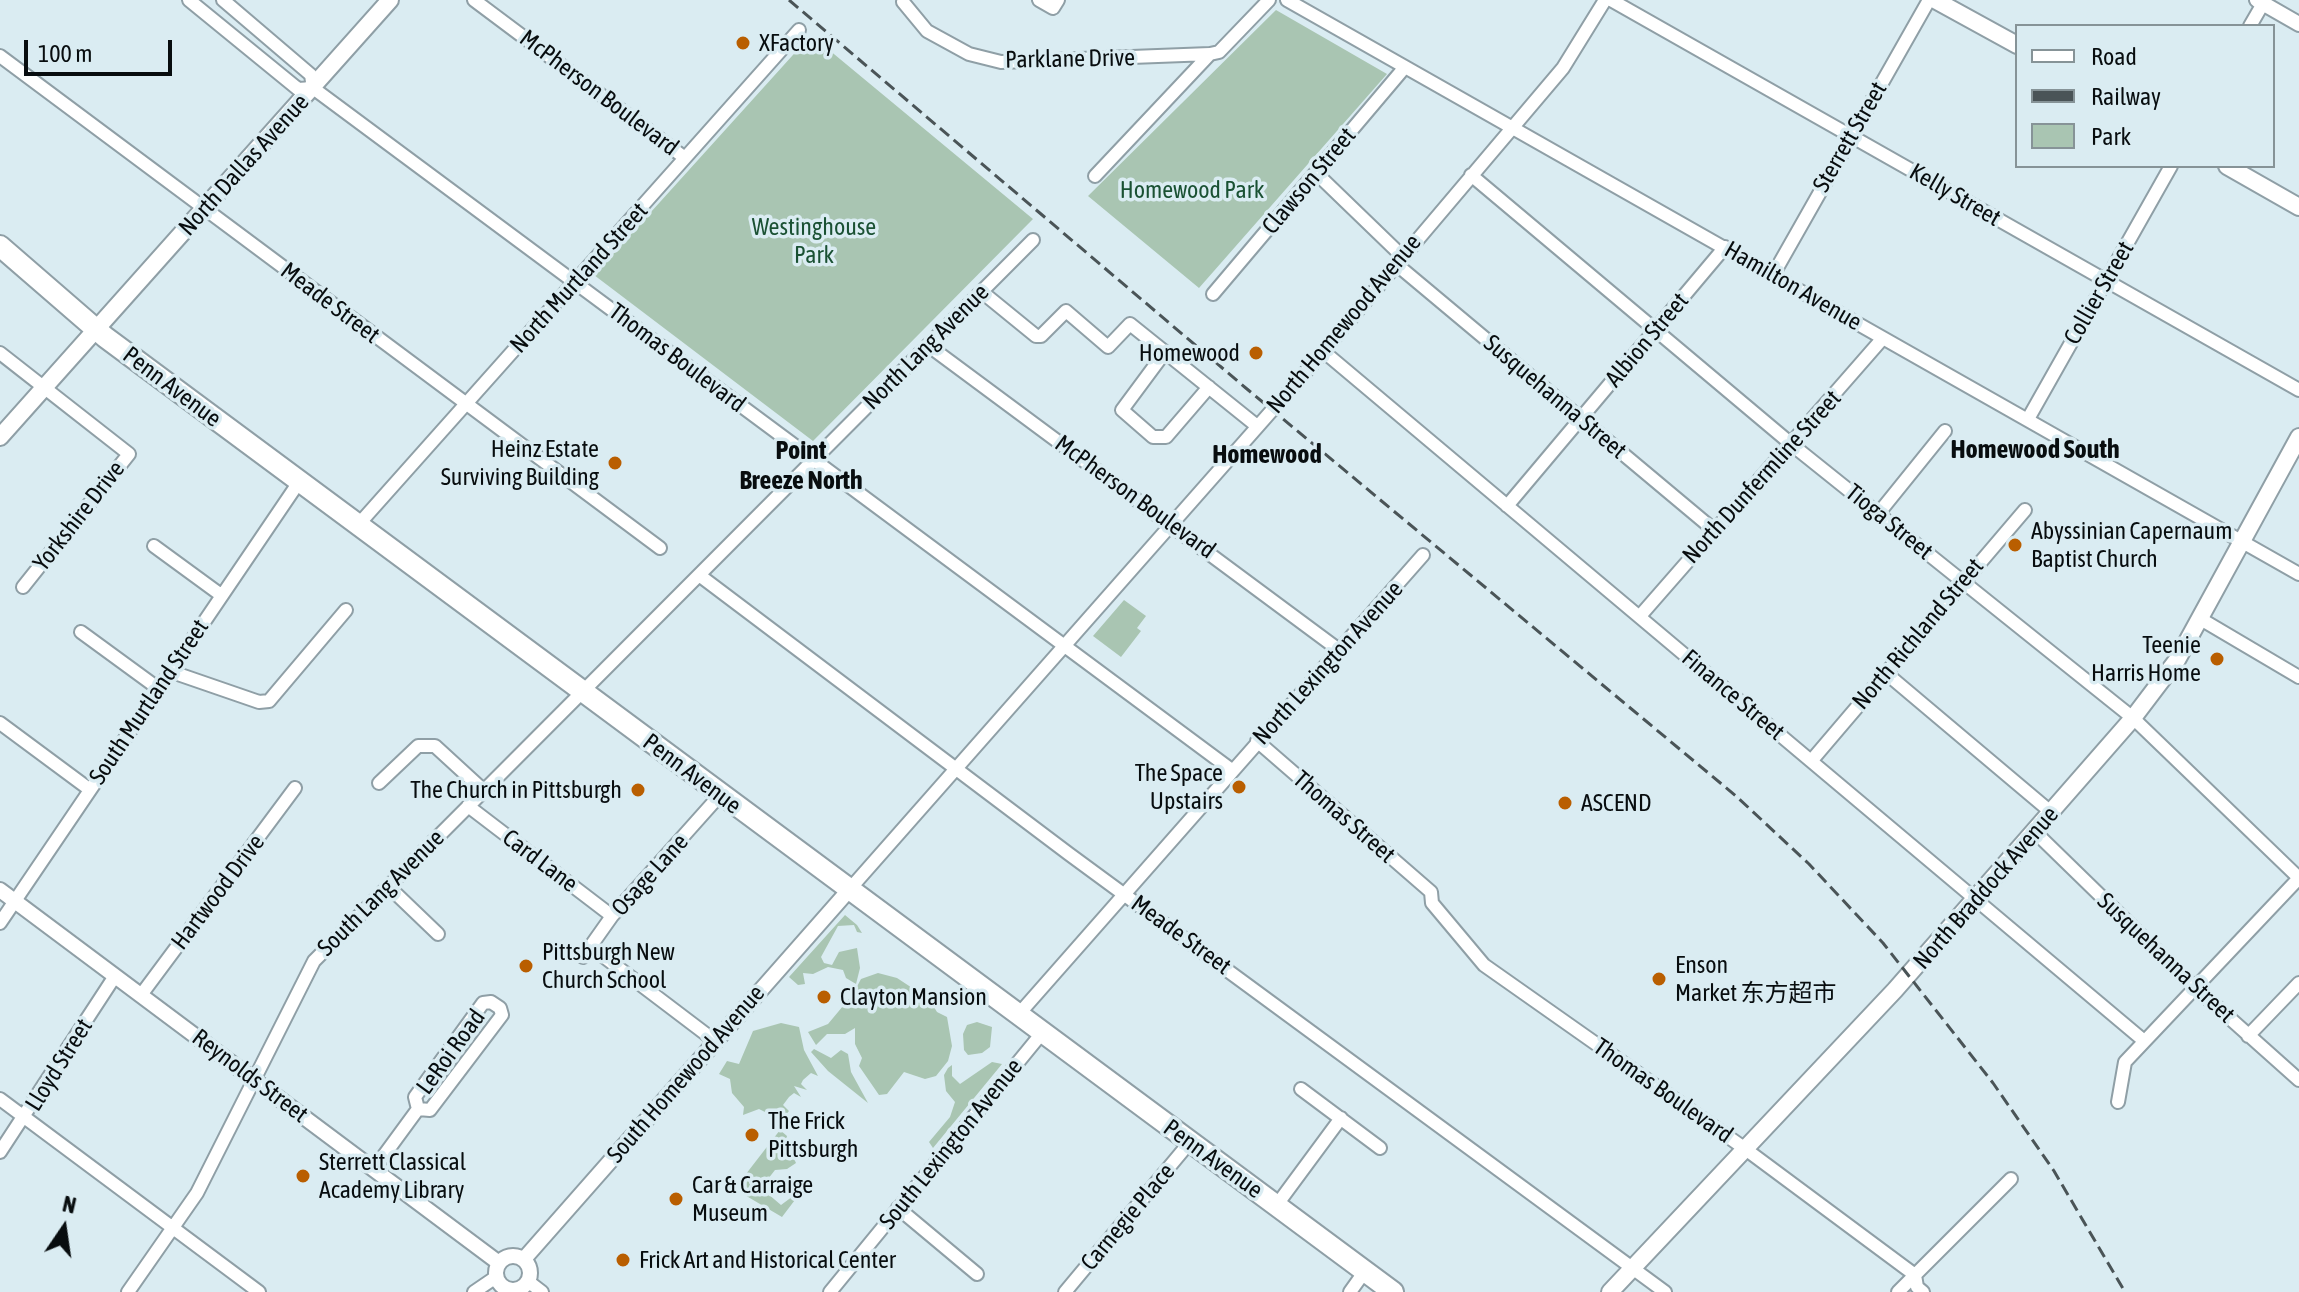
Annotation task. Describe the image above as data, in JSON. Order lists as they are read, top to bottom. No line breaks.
{"streets":{"highway":["Penn Avenue"],"main road":["North Dallas Avenue","North Braddock Avenue"],"street":["Parklane Drive","McPherson Boulevard","Sterrett Street","Clawson Street","Kelly Street","North Murtland Street","Hamilton Avenue","Collier Street","Meade Street","North Homewood Avenue","Albion Street","North Lang Avenue","Thomas Boulevard","Susquehanna Street","North Dunfermline Street","Yorkshire Drive","Tioga Street","North Richland Street","North Lexington Avenue","Finance Street","South Murtland Street","Thomas Street","Card Lane","Osage Lane","Hartwood Drive","South Lang Avenue","LeRoi Road","Lloyd Street","South Homewood Avenue","Reynolds Street","South Lexington Avenue","Carnegie Place"]},"crossings":[["McPherson Boulevard","North Murtland Street"],["McPherson Boulevard","North Homewood Avenue"],["McPherson Boulevard","North Lang Avenue"],["McPherson Boulevard","North Lexington Avenue"],["Sterrett Street","Kelly Street"],["Sterrett Street","Hamilton Avenue"],["North Dallas Avenue","Meade Street"],["North Dallas Avenue","Thomas Boulevard"],["North Dallas Avenue","Penn Avenue"],["North Dallas Avenue","Yorkshire Drive"],["Clawson Street","Hamilton Avenue"],["Clawson Street","Susquehanna Street"],["Kelly Street","Collier Street"],["Kelly Street","North Homewood Avenue"],["North Murtland Street","Meade Street"],["North Murtland Street","Thomas Boulevard"],["North Murtland Street","Penn Avenue"],["Hamilton Avenue","Collier Street"],["Hamilton Avenue","North Homewood Avenue"],["Hamilton Avenue","Albion Street"],["Hamilton Avenue","North Dunfermline Street"],["Hamilton Avenue","North Braddock Avenue"],["Meade Street","North Homewood Avenue"],["Meade Street","North Lang Avenue"],["Meade Street","North Lexington Avenue"],["Meade Street","North Braddock Avenue"],["North Homewood Avenue","Thomas Boulevard"],["North Homewood Avenue","Penn Avenue"],["North Homewood Avenue","Susquehanna Street"],["North Homewood Avenue","Tioga Street"],["North Homewood Avenue","Finance Street"],["North Homewood Avenue","South Homewood Avenue"],["Albion Street","Susquehanna Street"],["Albion Street","Tioga Street"],["Albion Street","Finance Street"],["North Lang Avenue","Thomas Boulevard"],["North Lang Avenue","Penn Avenue"],["North Lang Avenue","South Lang Avenue"],["Thomas Boulevard","North Lexington Avenue"],["Thomas Boulevard","Thomas Street"],["Thomas Boulevard","North Braddock Avenue"],["Penn Avenue","North Lexington Avenue"],["Penn Avenue","South Murtland Street"],["Penn Avenue","Osage Lane"],["Penn Avenue","South Lang Avenue"],["Penn Avenue","South Homewood Avenue"],["Penn Avenue","South Lexington Avenue"],["Penn Avenue","Carnegie Place"],["Susquehanna Street","North Dunfermline Street"],["Susquehanna Street","North Braddock Avenue"],["North Dunfermline Street","Tioga Street"],["North Dunfermline Street","Finance Street"],["Tioga Street","North Richland Street"],["Tioga Street","North Braddock Avenue"],["North Richland Street","Finance Street"],["North Lexington Avenue","Thomas Street"],["Finance Street","North Braddock Avenue"],["South Murtland Street","Reynolds Street"],["Card Lane","Osage Lane"],["Card Lane","South Lang Avenue"],["Hartwood Drive","Reynolds Street"],["South Lang Avenue","Reynolds Street"],["LeRoi Road","Reynolds Street"],["Lloyd Street","Reynolds Street"],["South Homewood Avenue","Reynolds Street"]],"districts":["Homewood South","Point Breeze North","Homewood"],"parks":["Homewood Park","Westinghouse Park"],"places":["XFactory","Homewood","Heinz Estate Surviving Building","Abyssinian Capernaum Baptist Church","Teenie Harris Home","The Space Upstairs","The Church in Pittsburgh","ASCEND","Pittsburgh New Church School","Enson Market 东方超市","Clayton Mansion","The Frick Pittsburgh","Sterrett Classical Academy Library","Car & Carraige Museum","Frick Art and Historical Center"],"legend":["Road","Railway","Park"],"scale_bar":"100 m","north":"top"}
